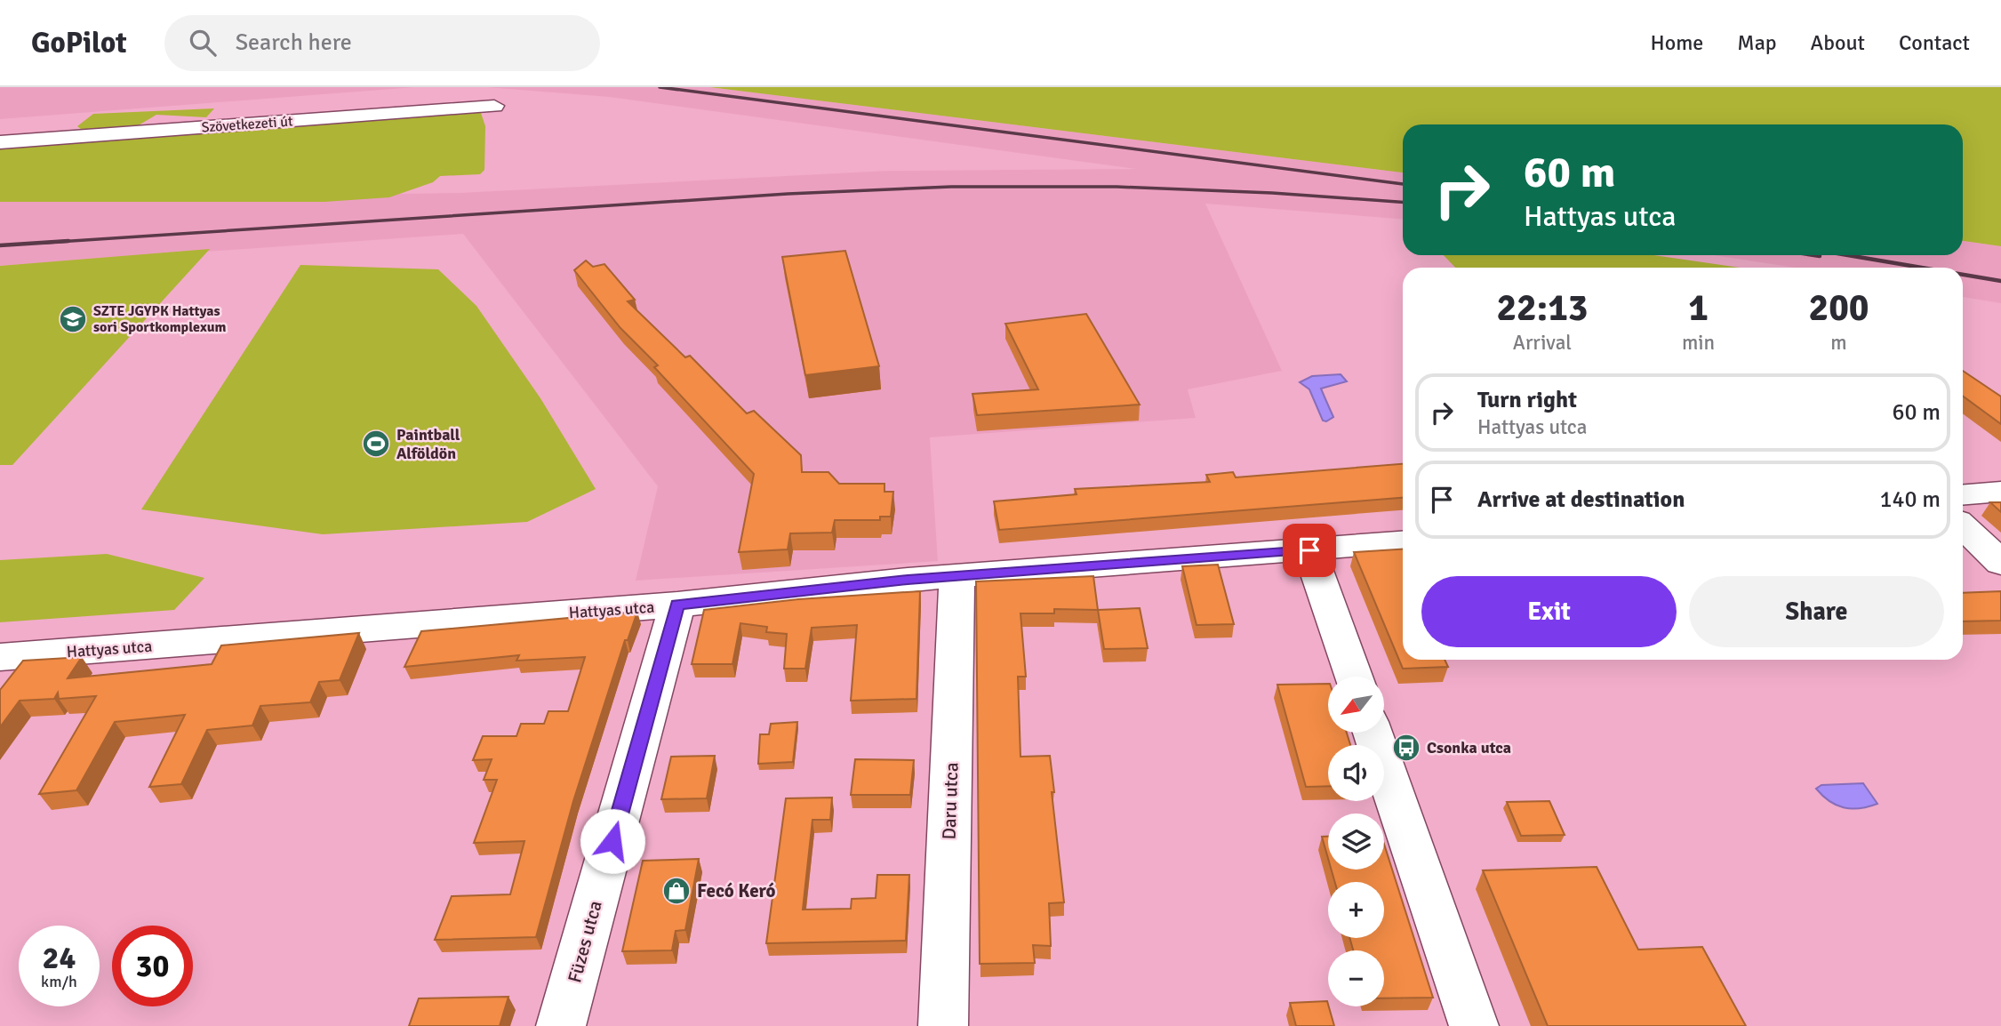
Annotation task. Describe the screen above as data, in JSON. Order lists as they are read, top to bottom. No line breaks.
{"streets":{"street":["Szövetkezeti út","Hattyas utca","Daru utca","Füzes utca"]},"crossings":[["Hattyas utca","Daru utca"],["Hattyas utca","Füzes utca"]],"places":{"school or university":["SZTE JGYPK Hattyas sori Sportkomplexum"],"sports":["Paintball Alföldön"],"bus stop":["Csonka utca"],"shop":["Fecó Keró"]},"north":"bottom left","page":{"header":"GoPilot","search":"Search here","nav":["Home","Map","About","Contact"],"turn":["60 m","Hattyas utca"],"eta":["22:13","Arrival","1","min","200","m"],"list":[{"name":"Turn right","note":"Hattyas utca","value":"60 m"},{"name":"Arrive at destination","value":"140 m"}],"buttons":["Exit","Share"],"map_buttons":["+","−"],"speed":"24 km/h","limit":"30"}}
